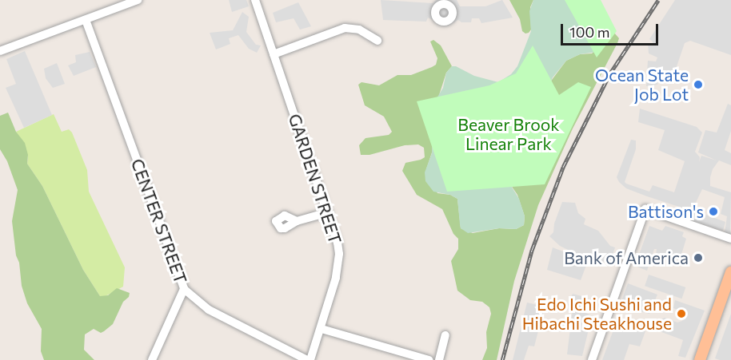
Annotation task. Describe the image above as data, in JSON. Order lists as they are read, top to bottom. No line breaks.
{"streets":{"street":["GARDEN STREET","CENTER STREET"]},"parks":["Beaver Brook Linear Park"],"places":["Ocean State Job Lot","Battison's","Bank of America","Edo Ichi Sushi and Hibachi Steakhouse"],"scale_bar":"100 m"}
